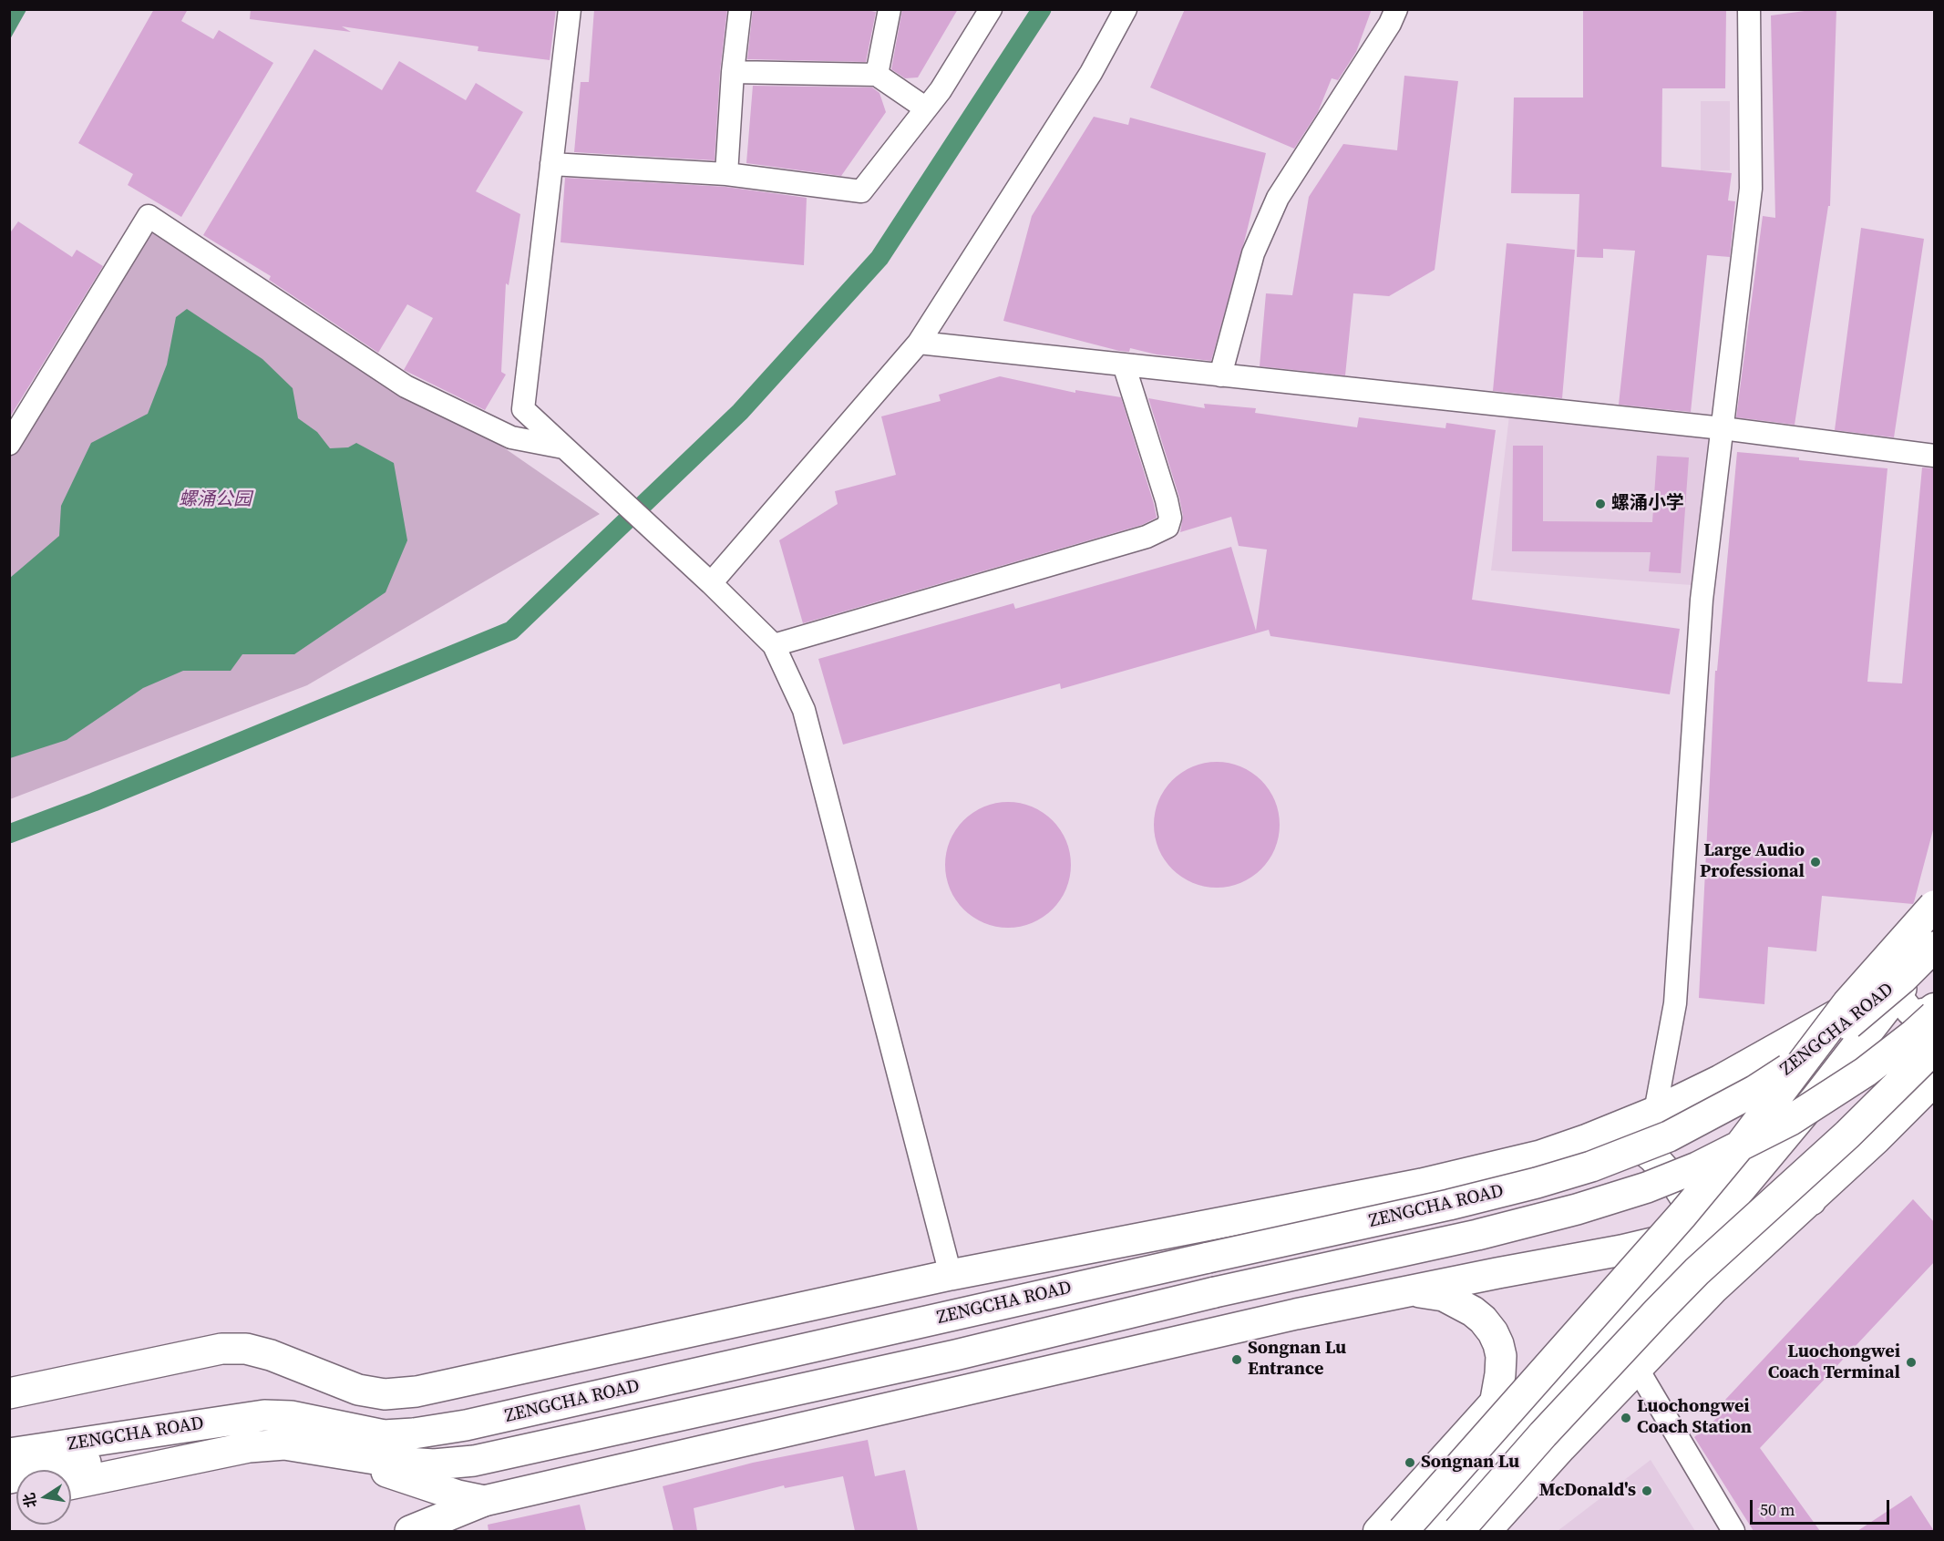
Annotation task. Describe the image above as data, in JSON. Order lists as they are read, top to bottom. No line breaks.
{"streets":{"main road":["ZENGCHA ROAD"]},"parks":["螺涌公园"],"places":["螺涌小学","Large Audio Professional","Songnan Lu Entrance","Luochongwei Coach Terminal","Luochongwei Coach Station","Songnan Lu","McDonald's"],"scale_bar":"50 m","north":"left"}
